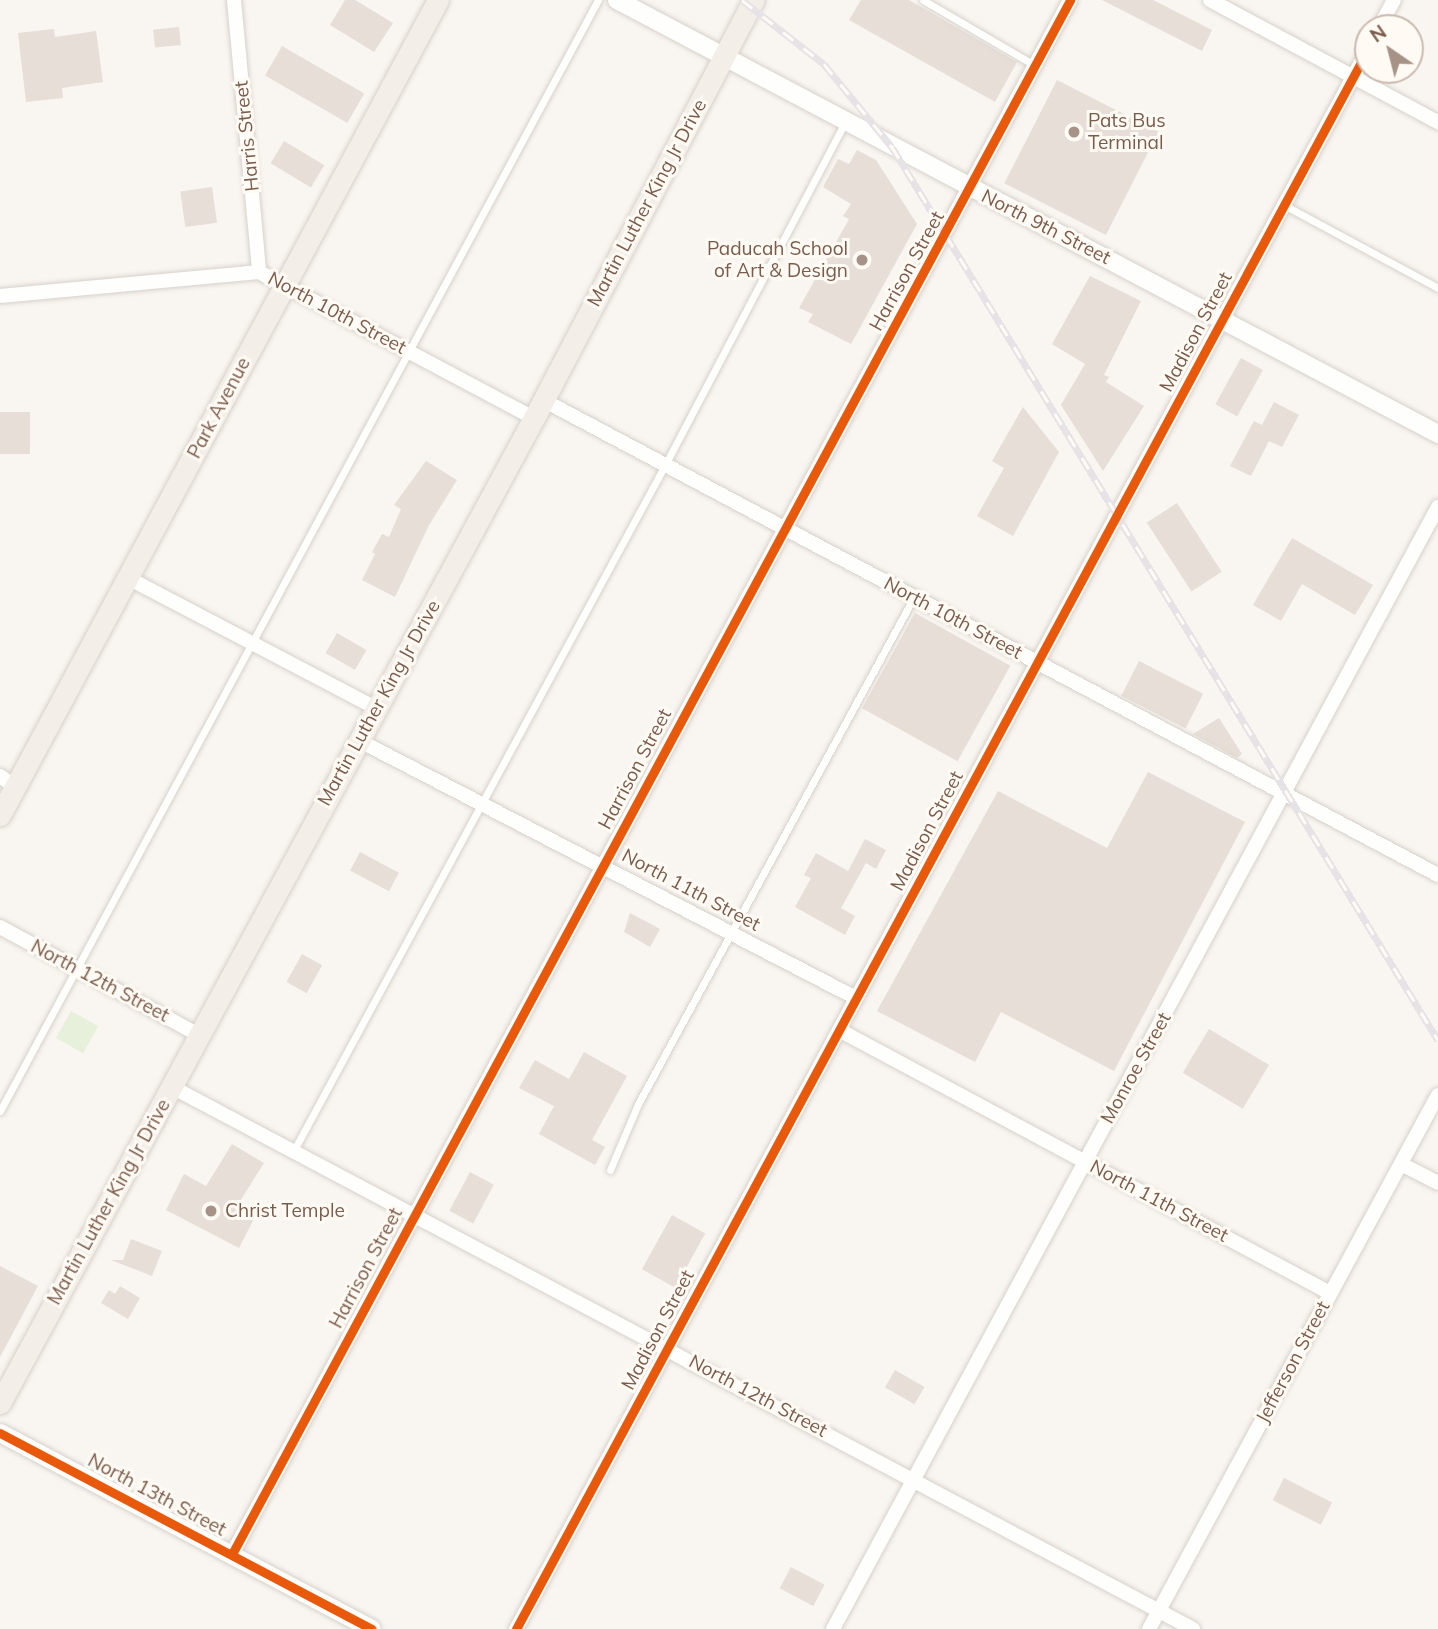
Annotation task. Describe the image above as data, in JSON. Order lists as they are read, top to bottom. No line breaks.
{"streets":{"main road":["Martin Luther King Jr Drive","Park Avenue"],"street":["Harris Street","North 9th Street","Harrison Street","North 10th Street","Madison Street","North 11th Street","North 12th Street","Monroe Street","Jefferson Street","North 13th Street"]},"crossings":[["Harris Street","North 10th Street"],["Martin Luther King Jr Drive","North 9th Street"],["Martin Luther King Jr Drive","North 10th Street"],["Martin Luther King Jr Drive","North 11th Street"],["Martin Luther King Jr Drive","North 12th Street"],["North 9th Street","Harrison Street"],["North 9th Street","Madison Street"],["Harrison Street","North 10th Street"],["Harrison Street","North 11th Street"],["Harrison Street","North 12th Street"],["Harrison Street","North 13th Street"],["North 10th Street","Madison Street"],["North 10th Street","Park Avenue"],["North 10th Street","Monroe Street"],["Madison Street","North 11th Street"],["Madison Street","North 12th Street"],["North 11th Street","Monroe Street"],["North 11th Street","Jefferson Street"],["North 12th Street","Monroe Street"],["North 12th Street","Jefferson Street"]],"places":["Pats Bus Terminal","Paducah School of Art & Design","Christ Temple"],"north":"top left"}
